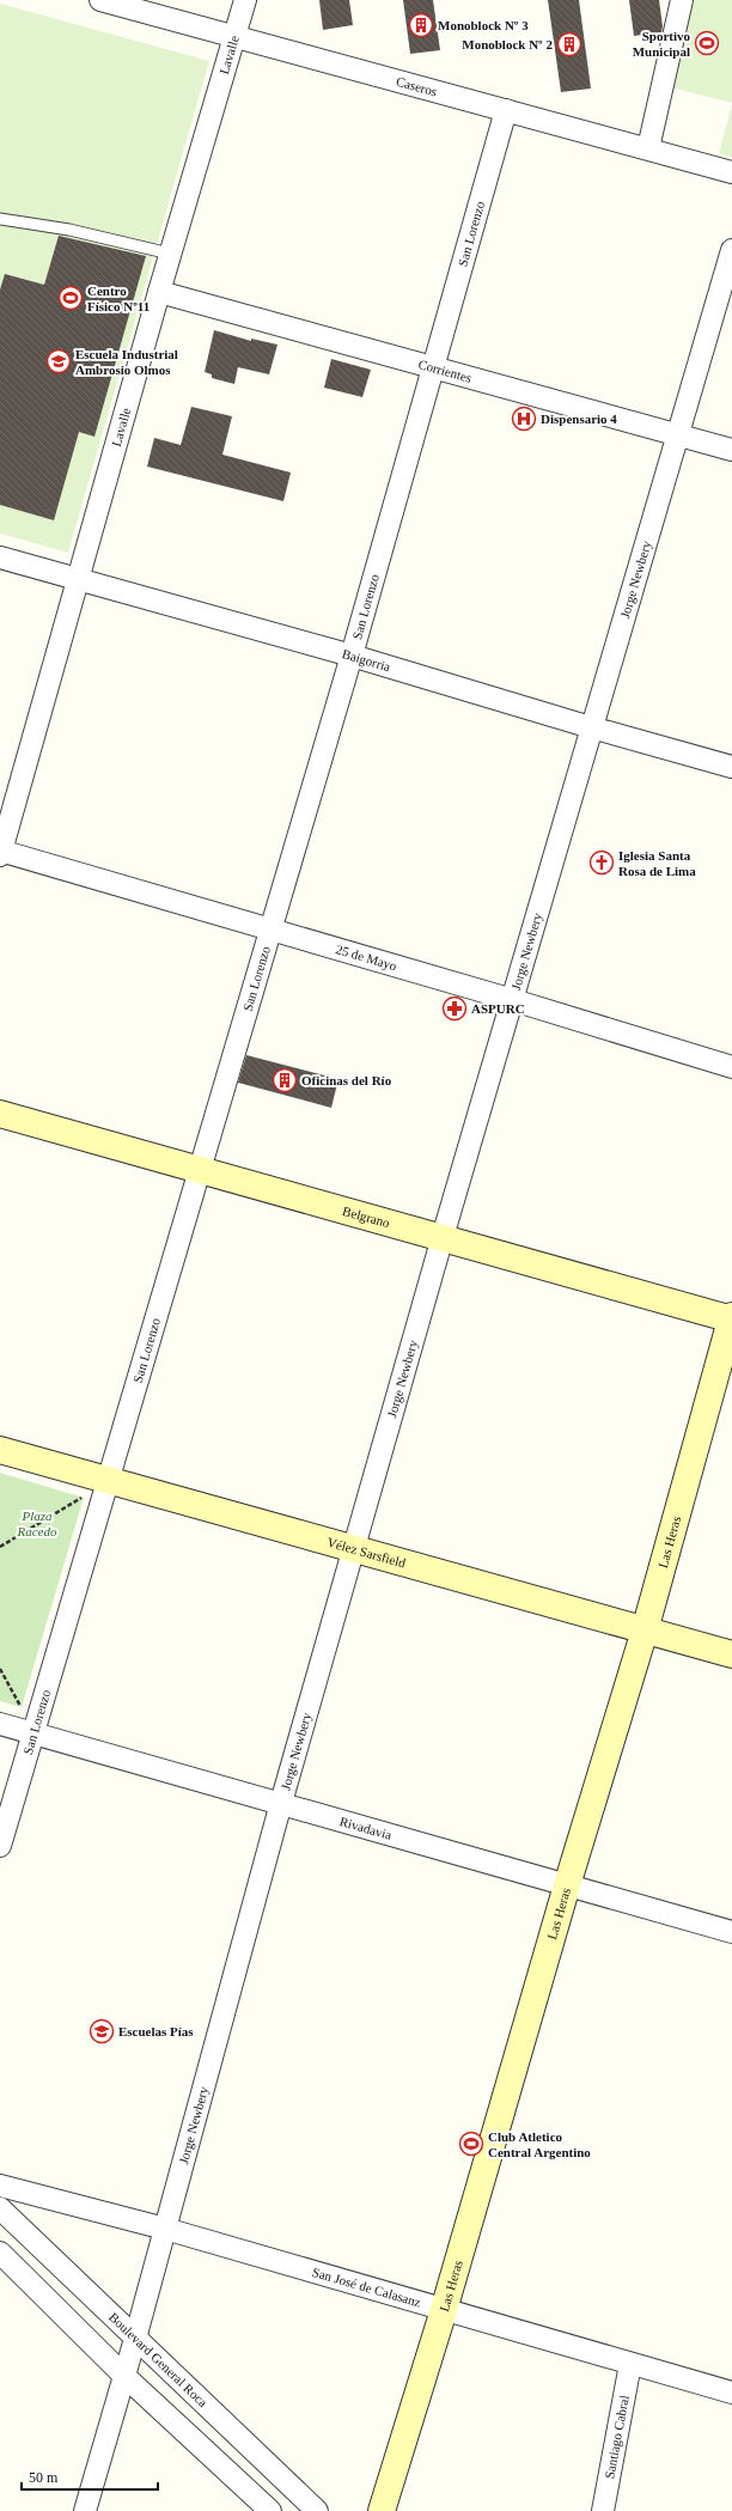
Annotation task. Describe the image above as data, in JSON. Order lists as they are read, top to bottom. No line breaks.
{"streets":{"main road":["Belgrano","Las Heras","Vélez Sarsfield"],"street":["Lavalle","Caseros","San Lorenzo","Corrientes","Jorge Newbery","Baigorria","25 de Mayo","Rivadavia","San José de Calasanz","Boulevard General Roca","Santiago Cabral"]},"crossings":[["Lavalle","Caseros"],["Lavalle","Corrientes"],["Lavalle","Baigorria"],["Lavalle","25 de Mayo"],["Caseros","San Lorenzo"],["San Lorenzo","Corrientes"],["San Lorenzo","Baigorria"],["San Lorenzo","25 de Mayo"],["San Lorenzo","Belgrano"],["San Lorenzo","Vélez Sarsfield"],["San Lorenzo","Rivadavia"],["Corrientes","Jorge Newbery"],["Jorge Newbery","Baigorria"],["Jorge Newbery","25 de Mayo"],["Jorge Newbery","Belgrano"],["Jorge Newbery","Vélez Sarsfield"],["Jorge Newbery","Rivadavia"],["Jorge Newbery","San José de Calasanz"],["Jorge Newbery","Boulevard General Roca"],["Belgrano","Las Heras"],["Las Heras","Vélez Sarsfield"],["Las Heras","Rivadavia"],["Las Heras","San José de Calasanz"],["San José de Calasanz","Santiago Cabral"]],"parks":["Plaza Racedo"],"places":{"building":["Monoblock Nº 3","Monoblock Nº 2","Oficinas del Río"],"sports":["Sportivo Municipal","Centro Físico Nº11","Club Atletico Central Argentino"],"school or university":["Escuela Industrial Ambrosio Olmos","Escuelas Pías"],"hospital":["Dispensario 4"],"church":["Iglesia Santa Rosa de Lima"],"pharmacy":["ASPURC"]},"scale_bar":"50 m"}
